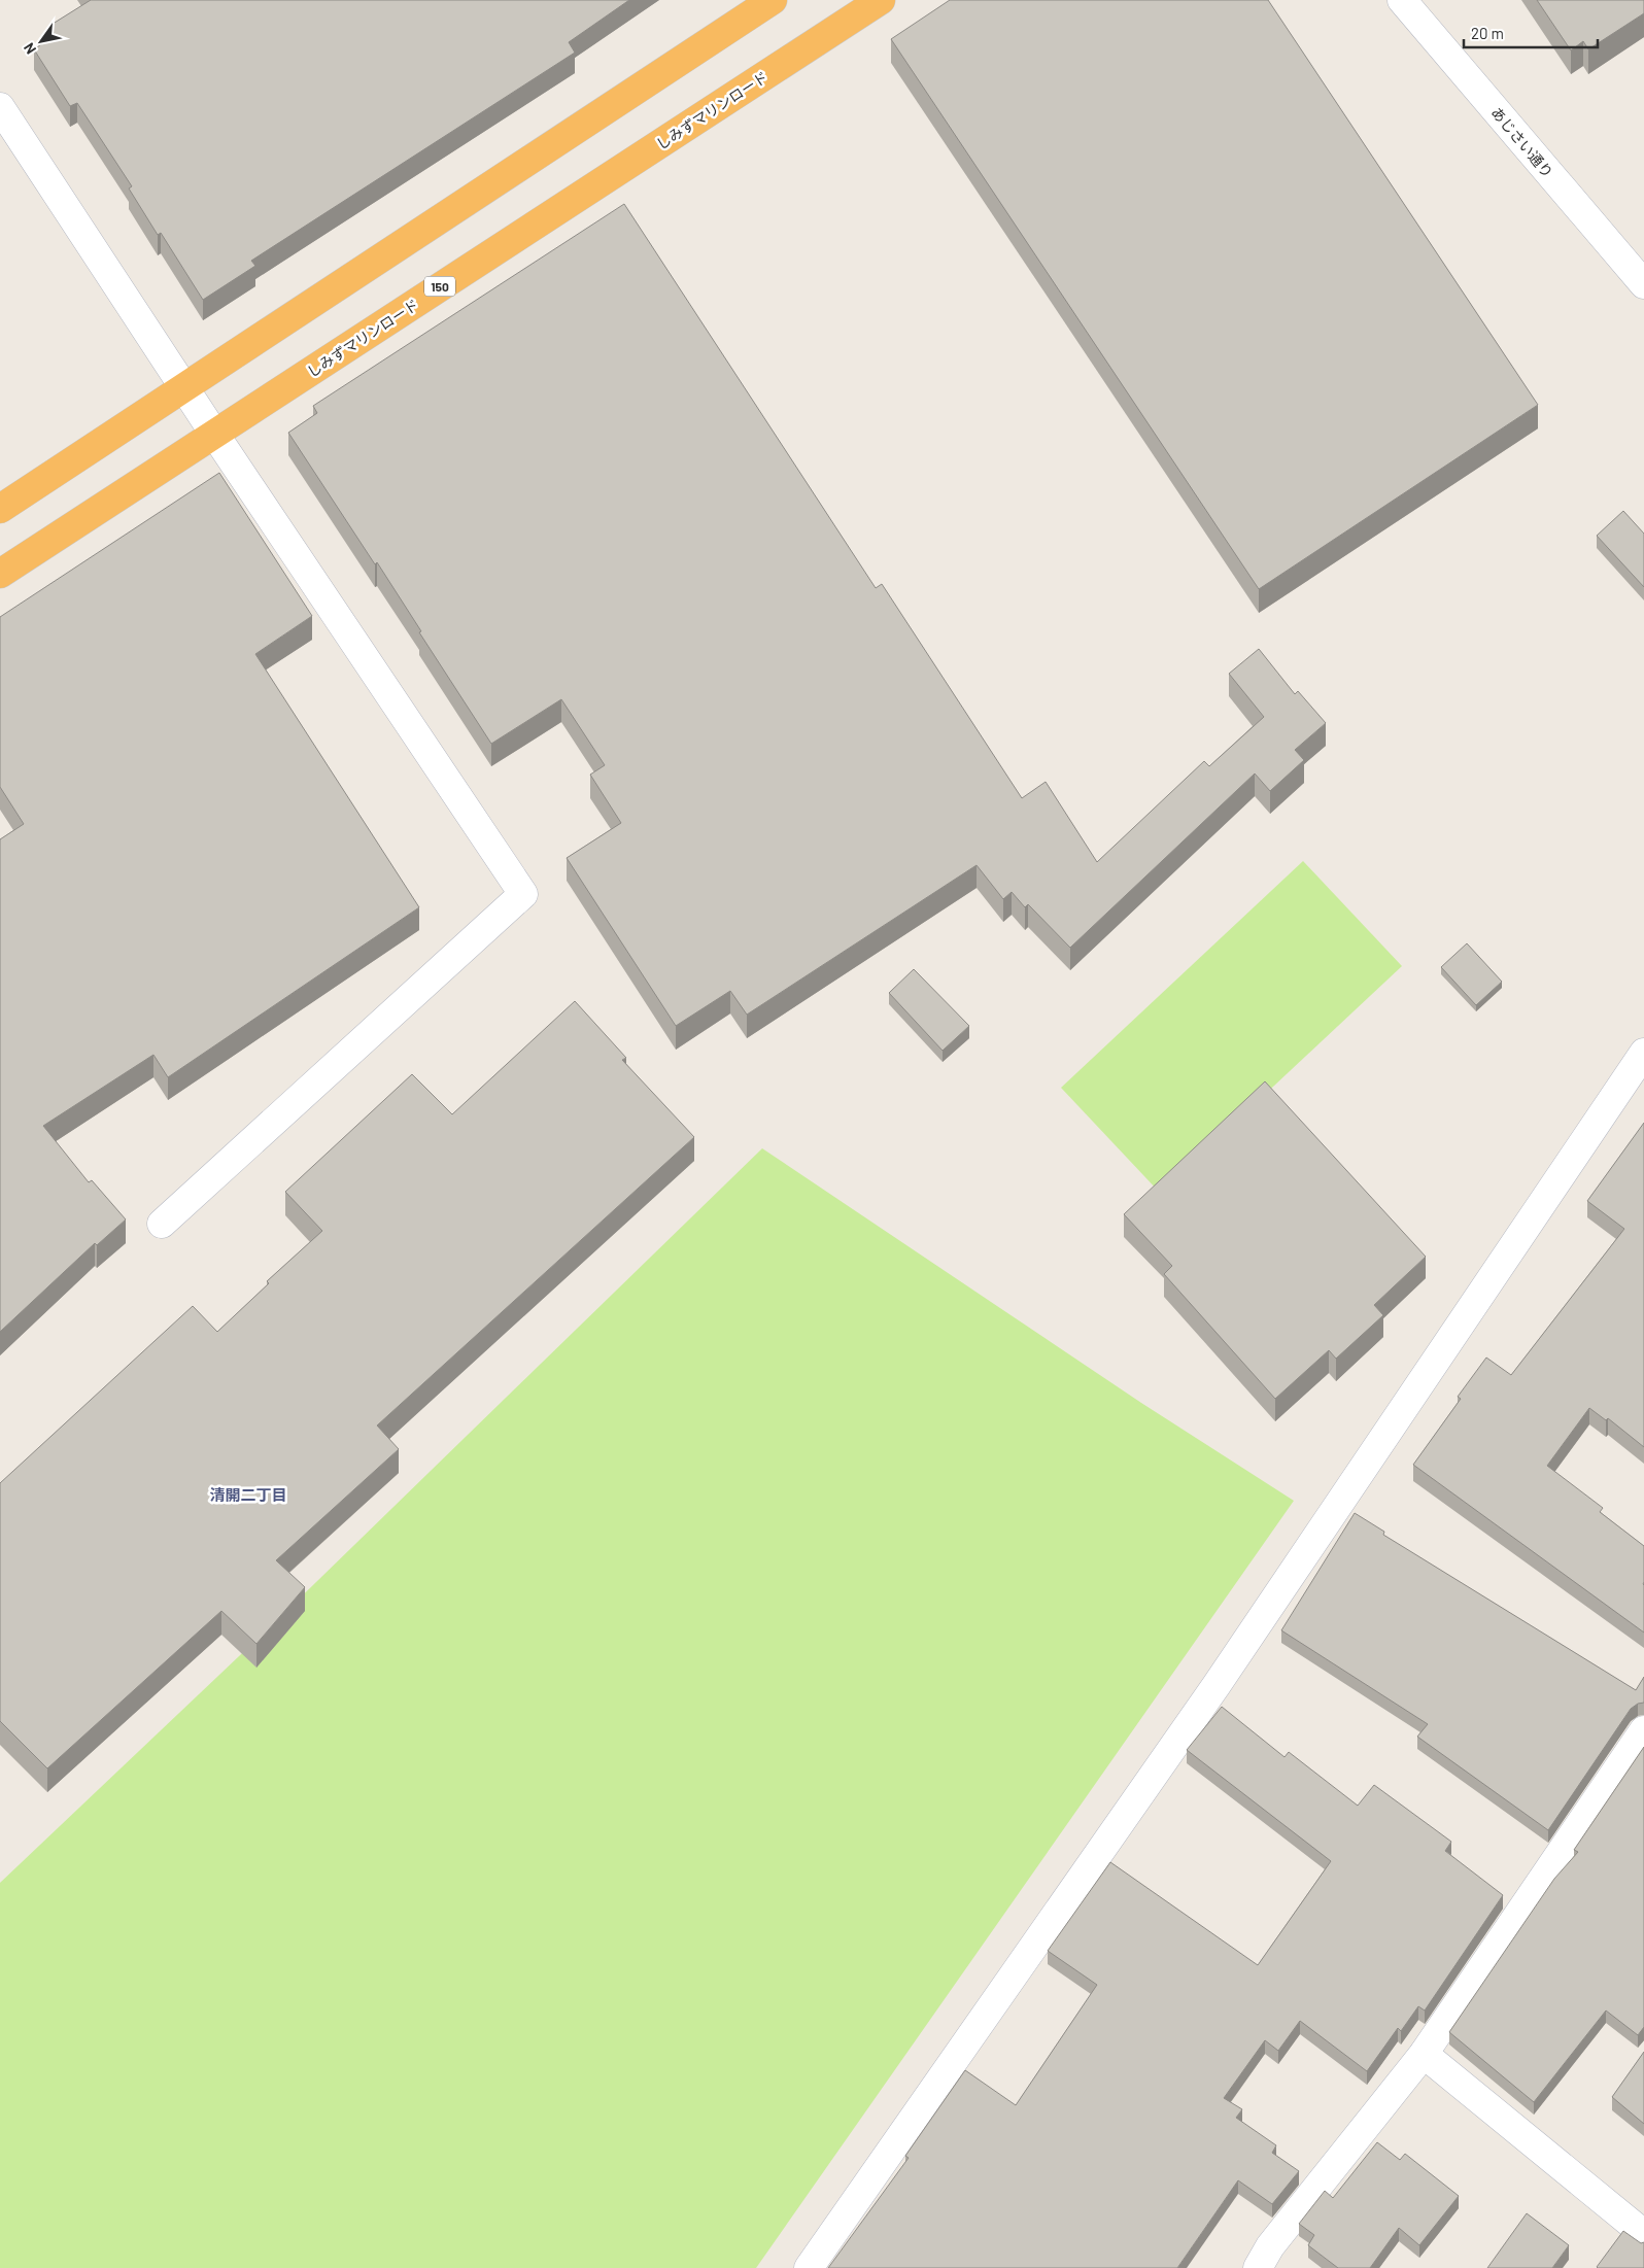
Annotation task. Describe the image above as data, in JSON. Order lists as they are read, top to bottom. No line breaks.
{"streets":{"highway":["しみずマリンロード","150"],"street":["あじさい通り"]},"districts":["清開二丁目"],"scale_bar":"20 m","north":"bottom left"}
